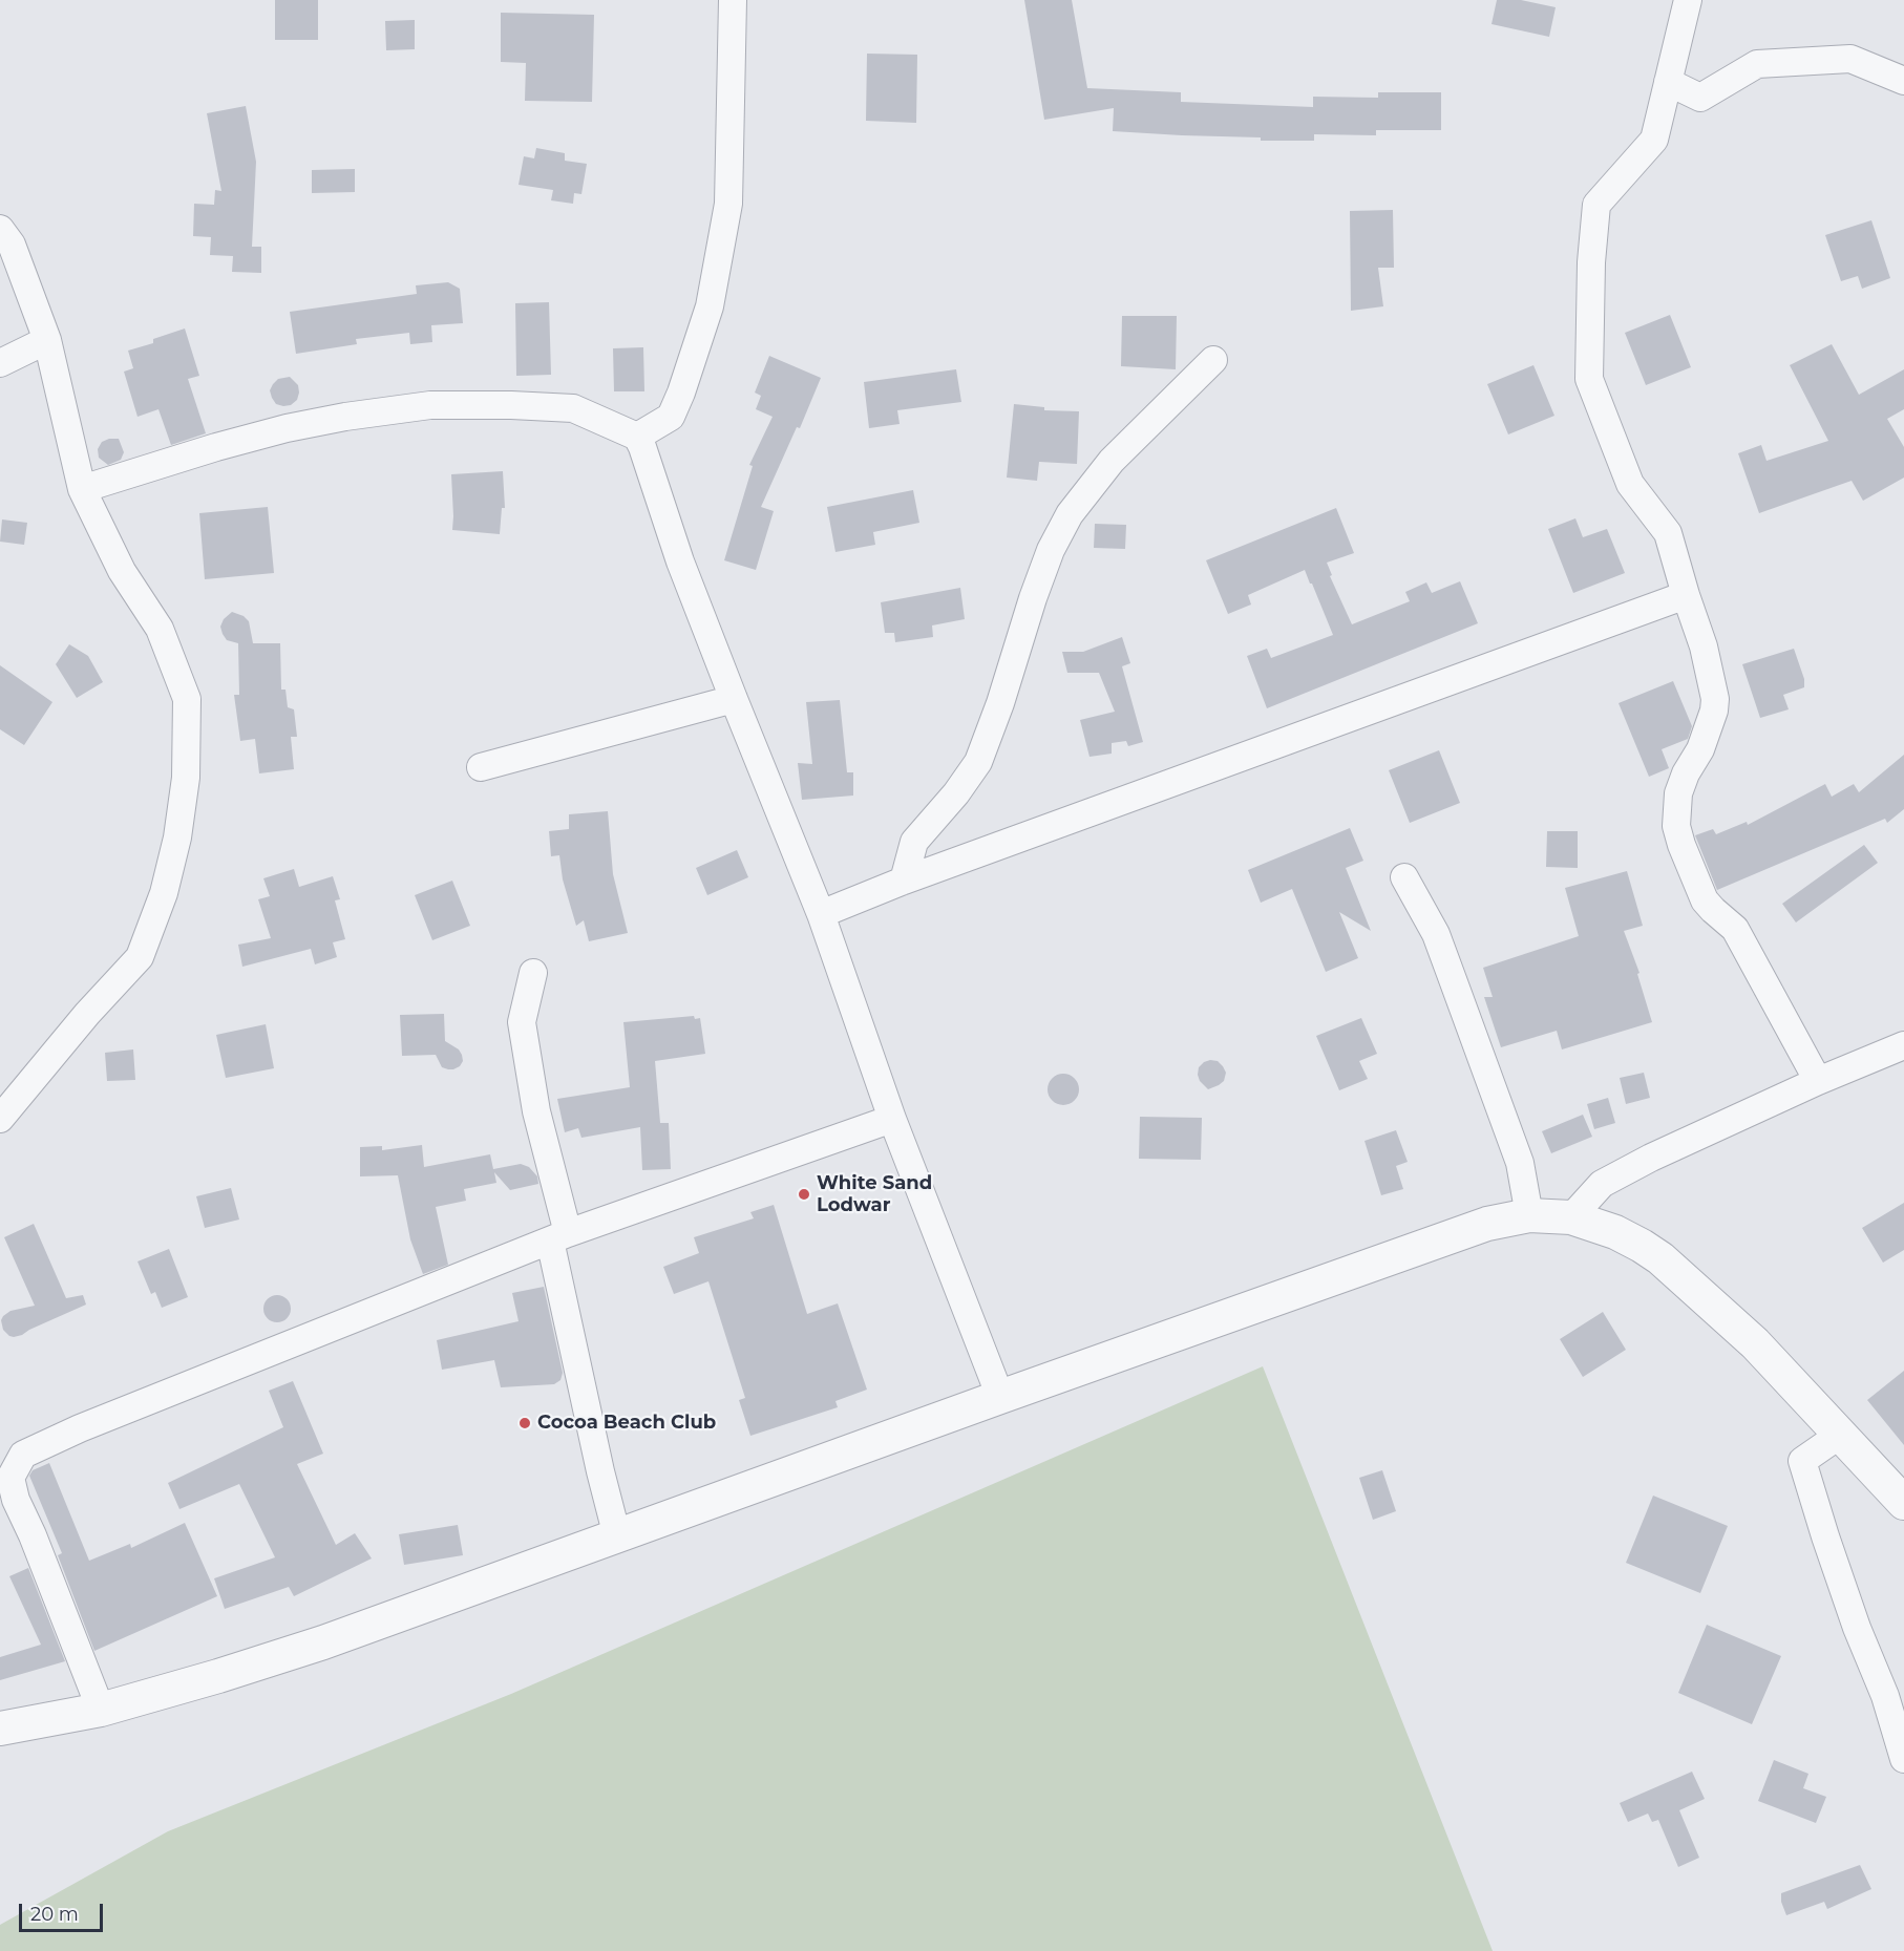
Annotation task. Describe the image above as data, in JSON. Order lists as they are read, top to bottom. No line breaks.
{"places":["White Sand Lodwar","Cocoa Beach Club"],"scale_bar":"20 m"}
